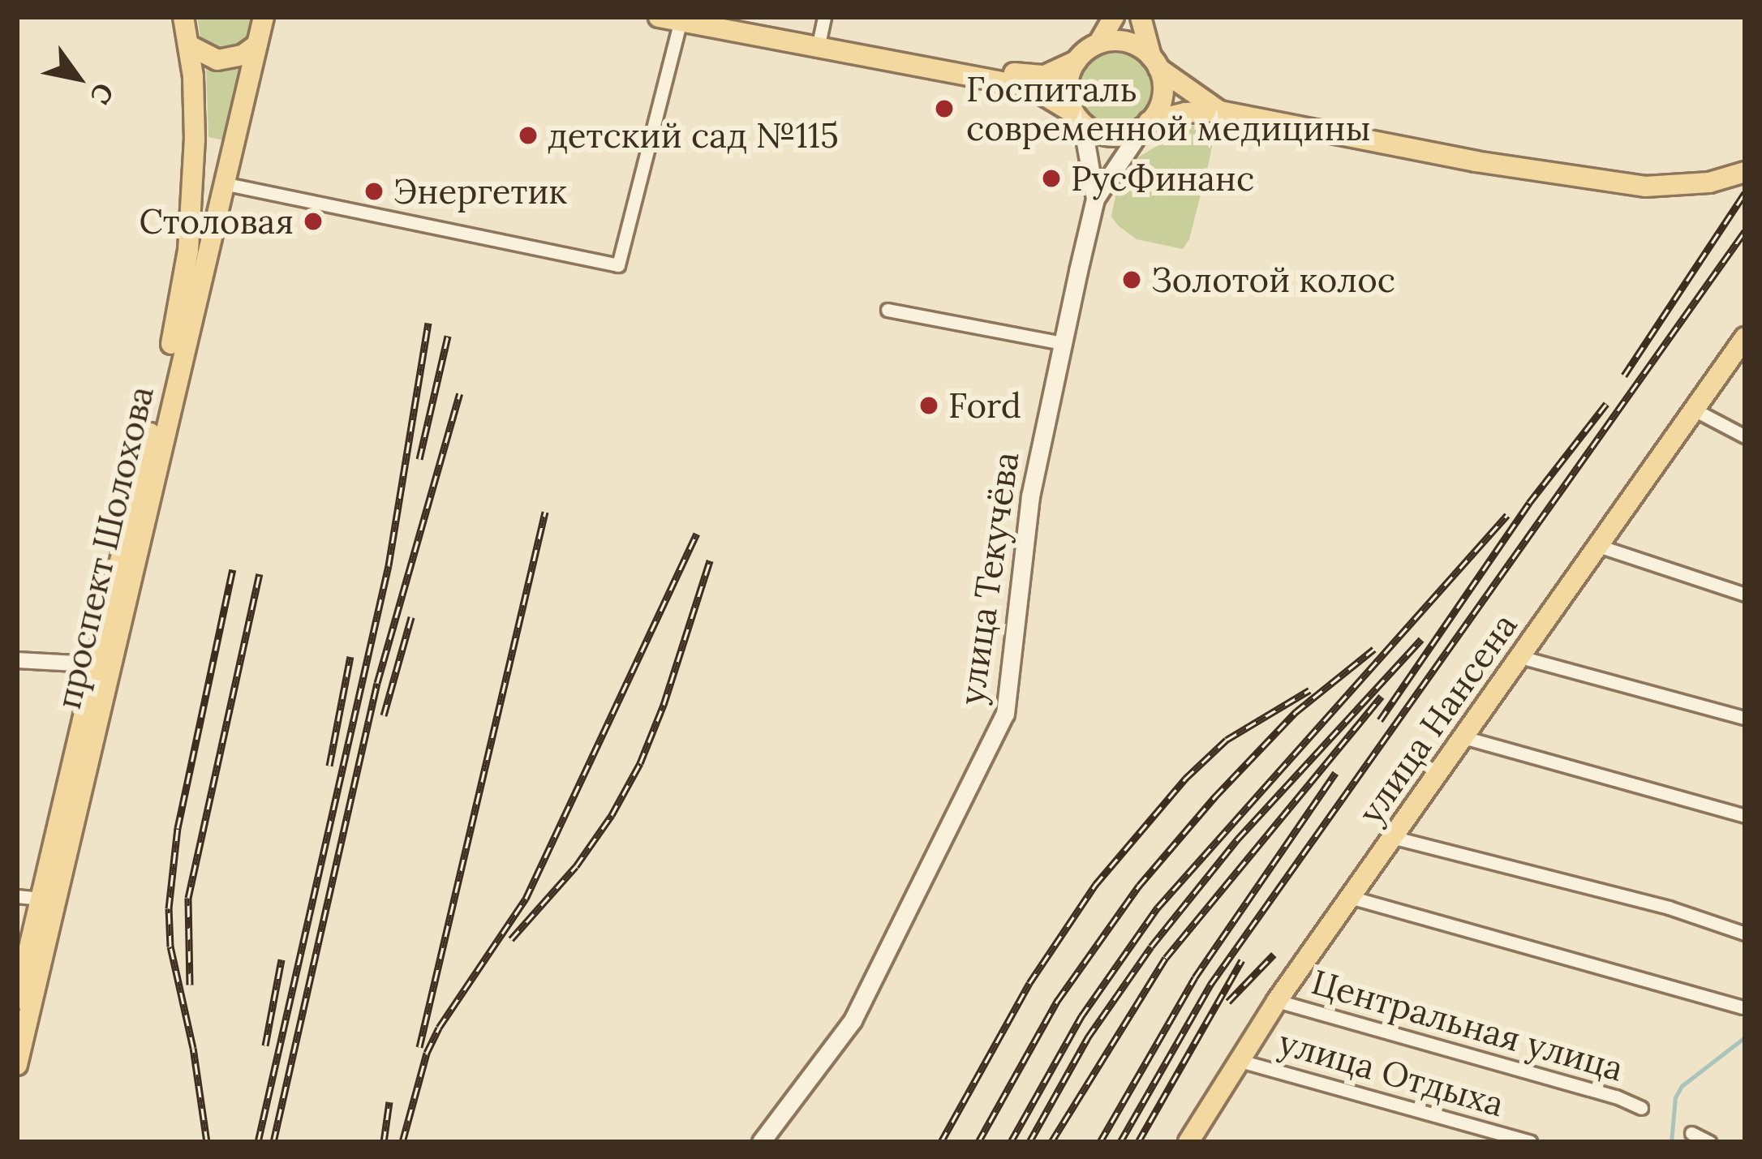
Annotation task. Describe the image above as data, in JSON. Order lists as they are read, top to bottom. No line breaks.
{"streets":{"main road":["проспект Шолохова","улица Текучёва","улица Нансена"],"street":["Центральная улица","улица Отдыха"]},"crossings":[["улица Нансена","Центральная улица"],["улица Нансена","улица Отдыха"]],"places":["Госпиталь современной медицины","детский сад №115","РусФинанс","Энергетик","Столовая","Золотой колос","Ford"],"north":"bottom right"}
